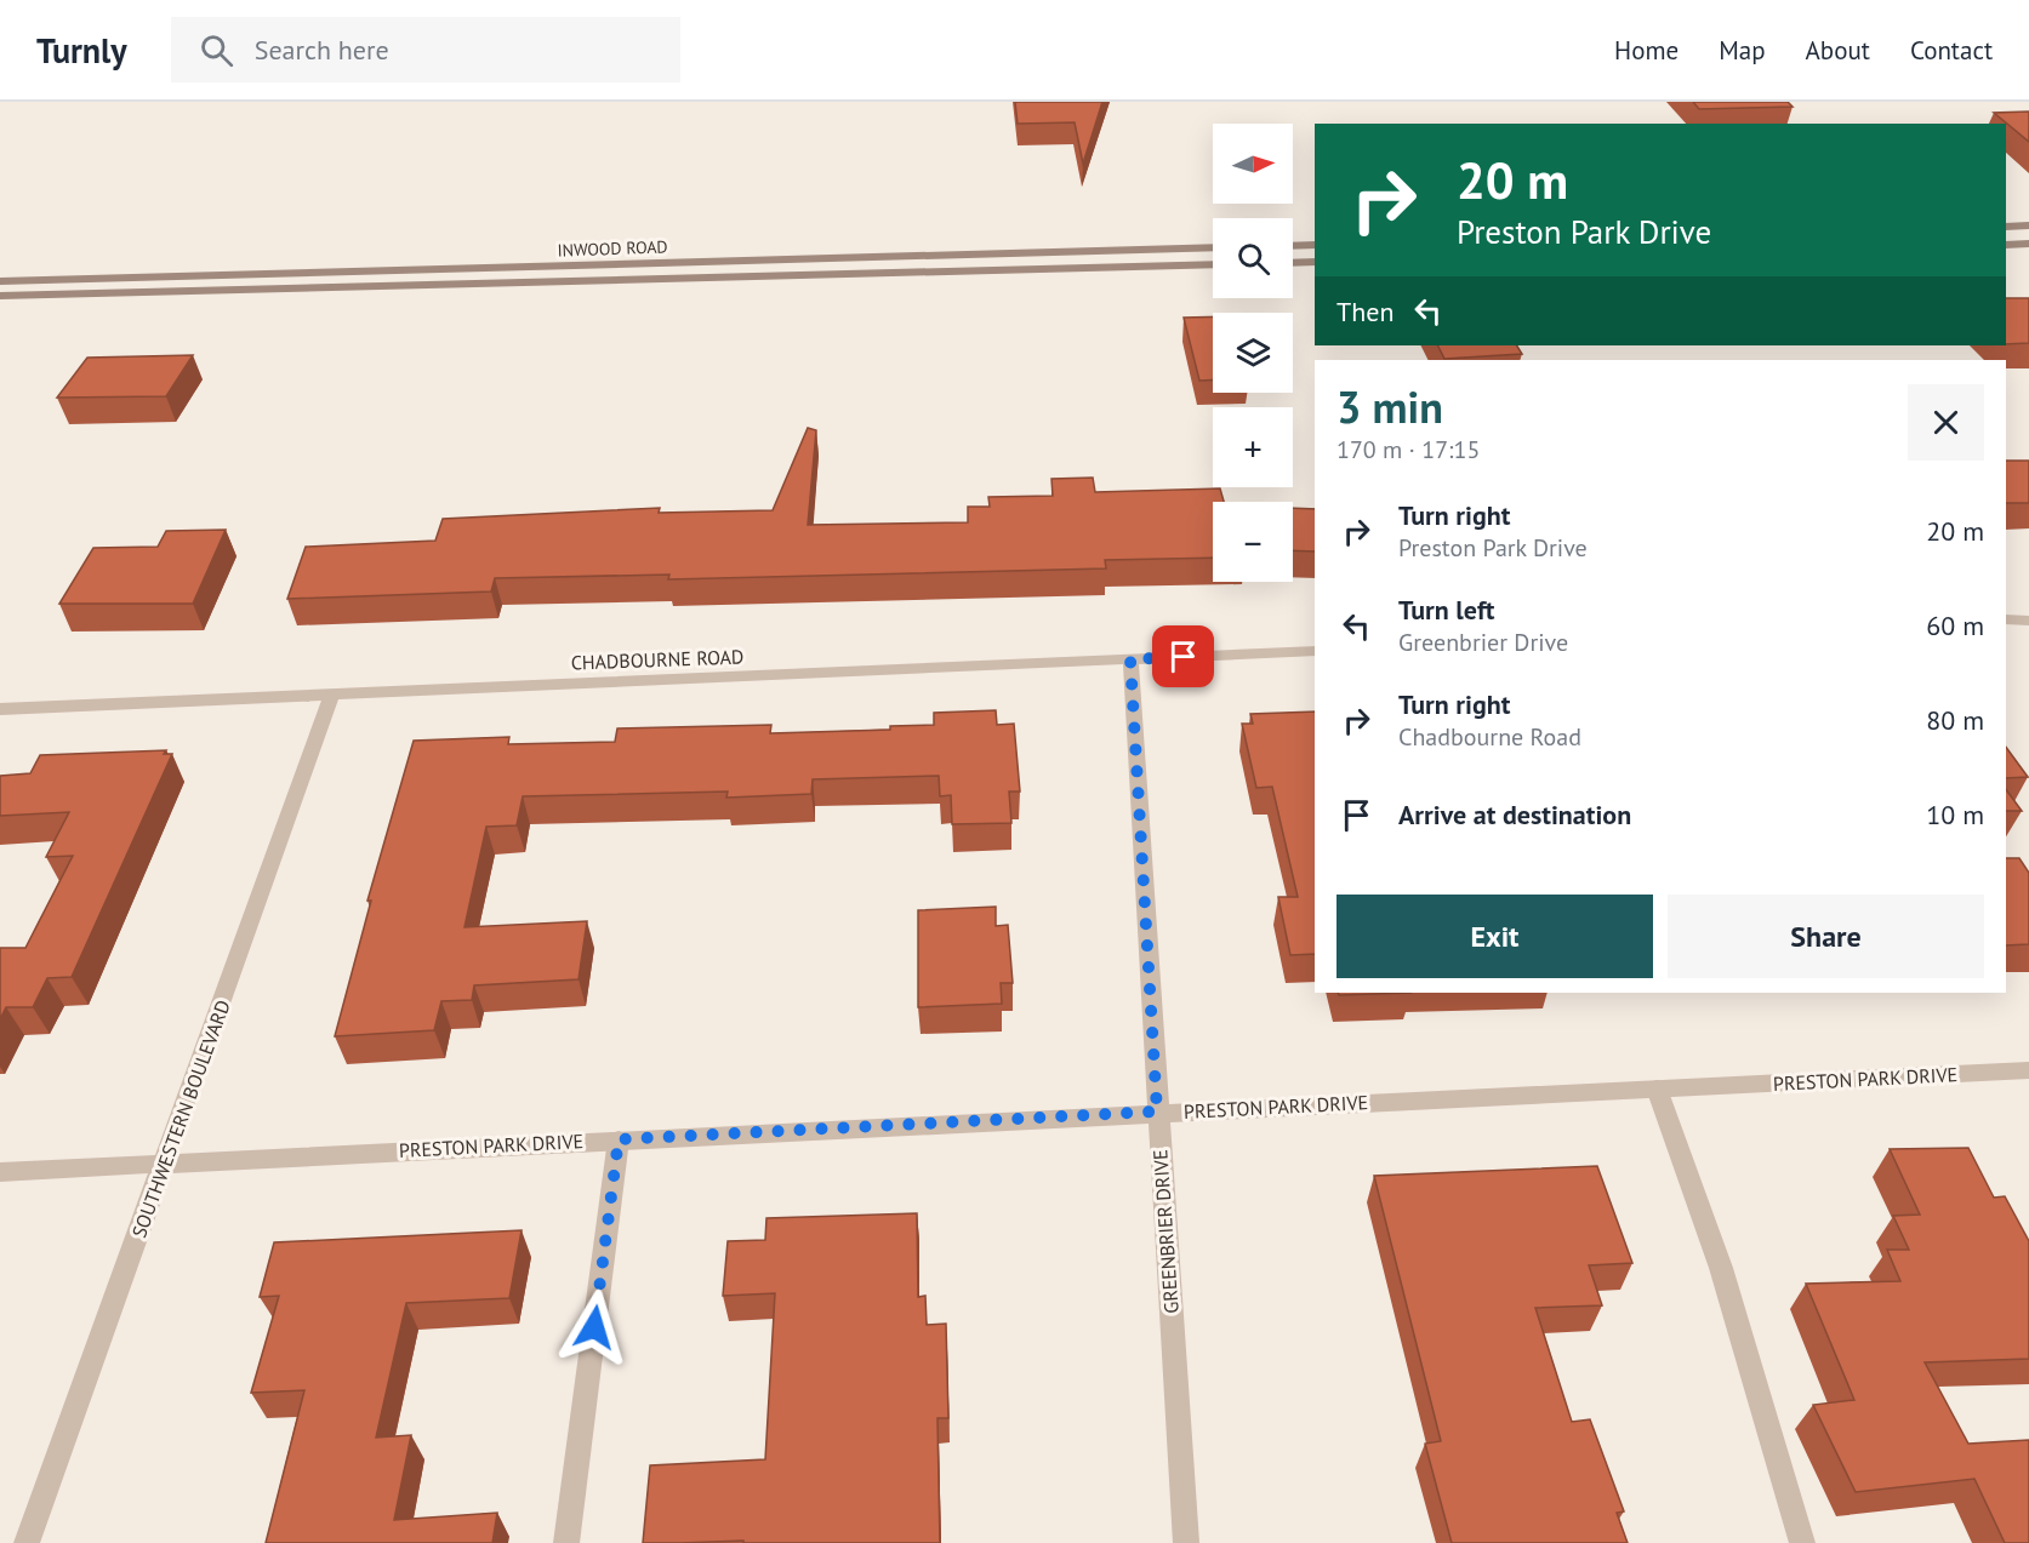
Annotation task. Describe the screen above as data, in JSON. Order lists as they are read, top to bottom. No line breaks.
{"streets":{"main road":["INWOOD ROAD"],"street":["CHADBOURNE ROAD","PRESTON PARK DRIVE","SOUTHWESTERN BOULEVARD","GREENBRIER DRIVE"]},"crossings":[["CHADBOURNE ROAD","SOUTHWESTERN BOULEVARD"],["CHADBOURNE ROAD","GREENBRIER DRIVE"],["PRESTON PARK DRIVE","SOUTHWESTERN BOULEVARD"],["PRESTON PARK DRIVE","GREENBRIER DRIVE"]],"north":"right","page":{"header":"Turnly","search":"Search here","nav":["Home","Map","About","Contact"],"map_buttons":["+","−"],"turn":["20 m","Preston Park Drive"],"then":"Then","heading":["3 min","170 m · 17:15"],"list":[{"name":"Turn right","note":"Preston Park Drive","value":"20 m"},{"name":"Turn left","note":"Greenbrier Drive","value":"60 m"},{"name":"Turn right","note":"Chadbourne Road","value":"80 m"},{"name":"Arrive at destination","value":"10 m"}],"buttons":["Exit","Share"]}}
